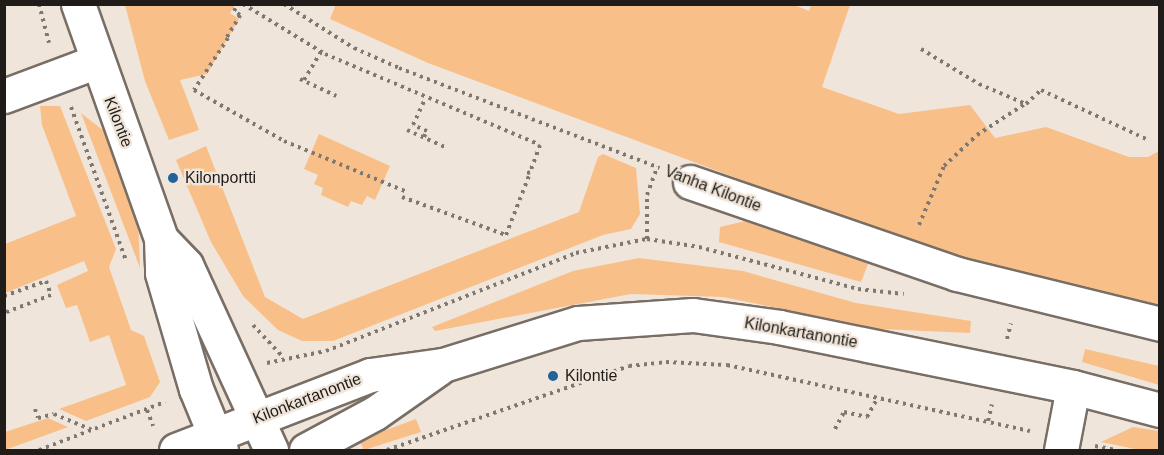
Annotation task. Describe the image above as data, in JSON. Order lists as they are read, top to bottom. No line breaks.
{"streets":{"street":["Kilontie","Vanha Kilontie","Kilonkartanontie"]},"crossings":[["Kilontie","Kilonkartanontie"]],"places":["Kilonportti","Kilontie"]}
